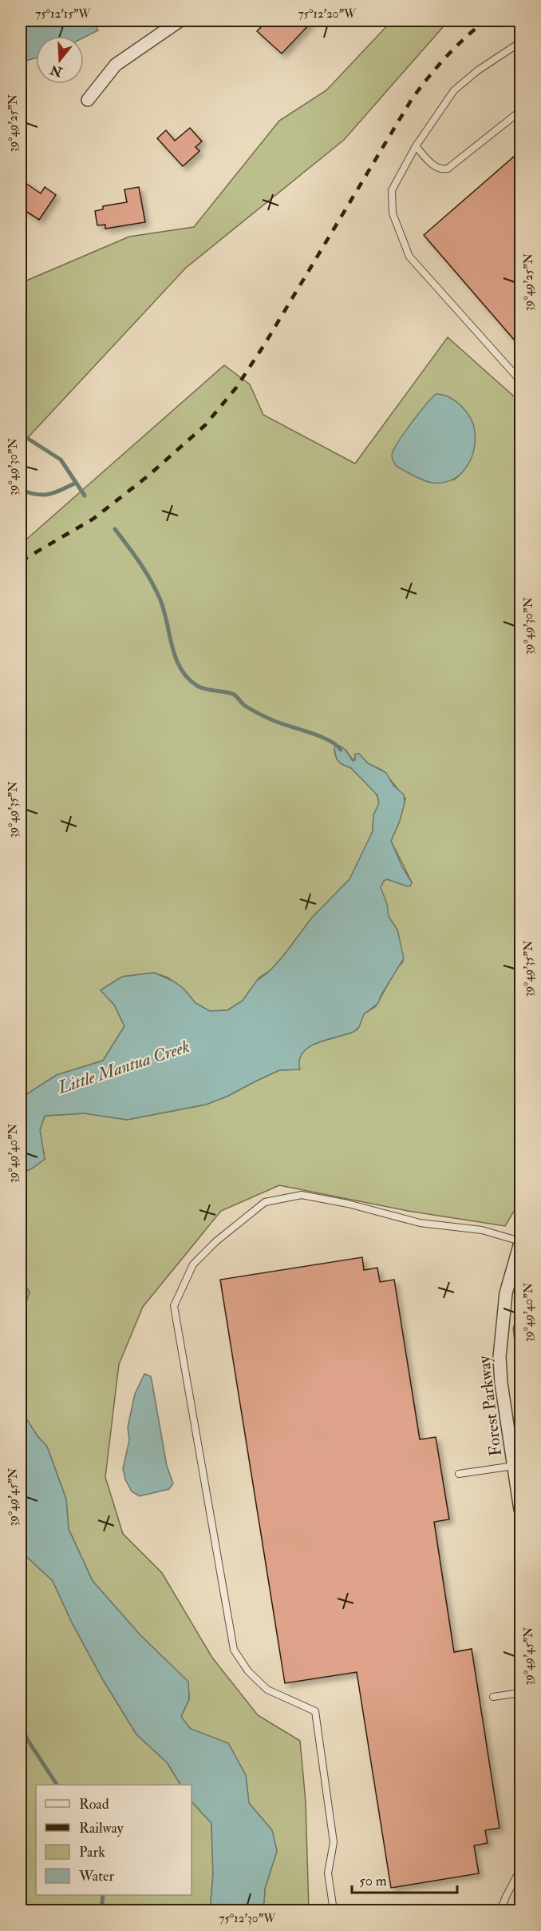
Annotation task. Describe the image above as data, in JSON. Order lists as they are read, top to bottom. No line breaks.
{"streets":{"street":["Forest Parkway"]},"water":["Little Mantua Creek"],"legend":["Road","Railway","Park","Water"],"scale_bar":"50 m","north":"bottom","coordinates":["75°12'15\"W","75°12'20\"W","39°49'25\"N","39°49'30\"N","39°49'35\"N","39°49'40\"N","39°49'45\"N","75°12'30\"W"]}
